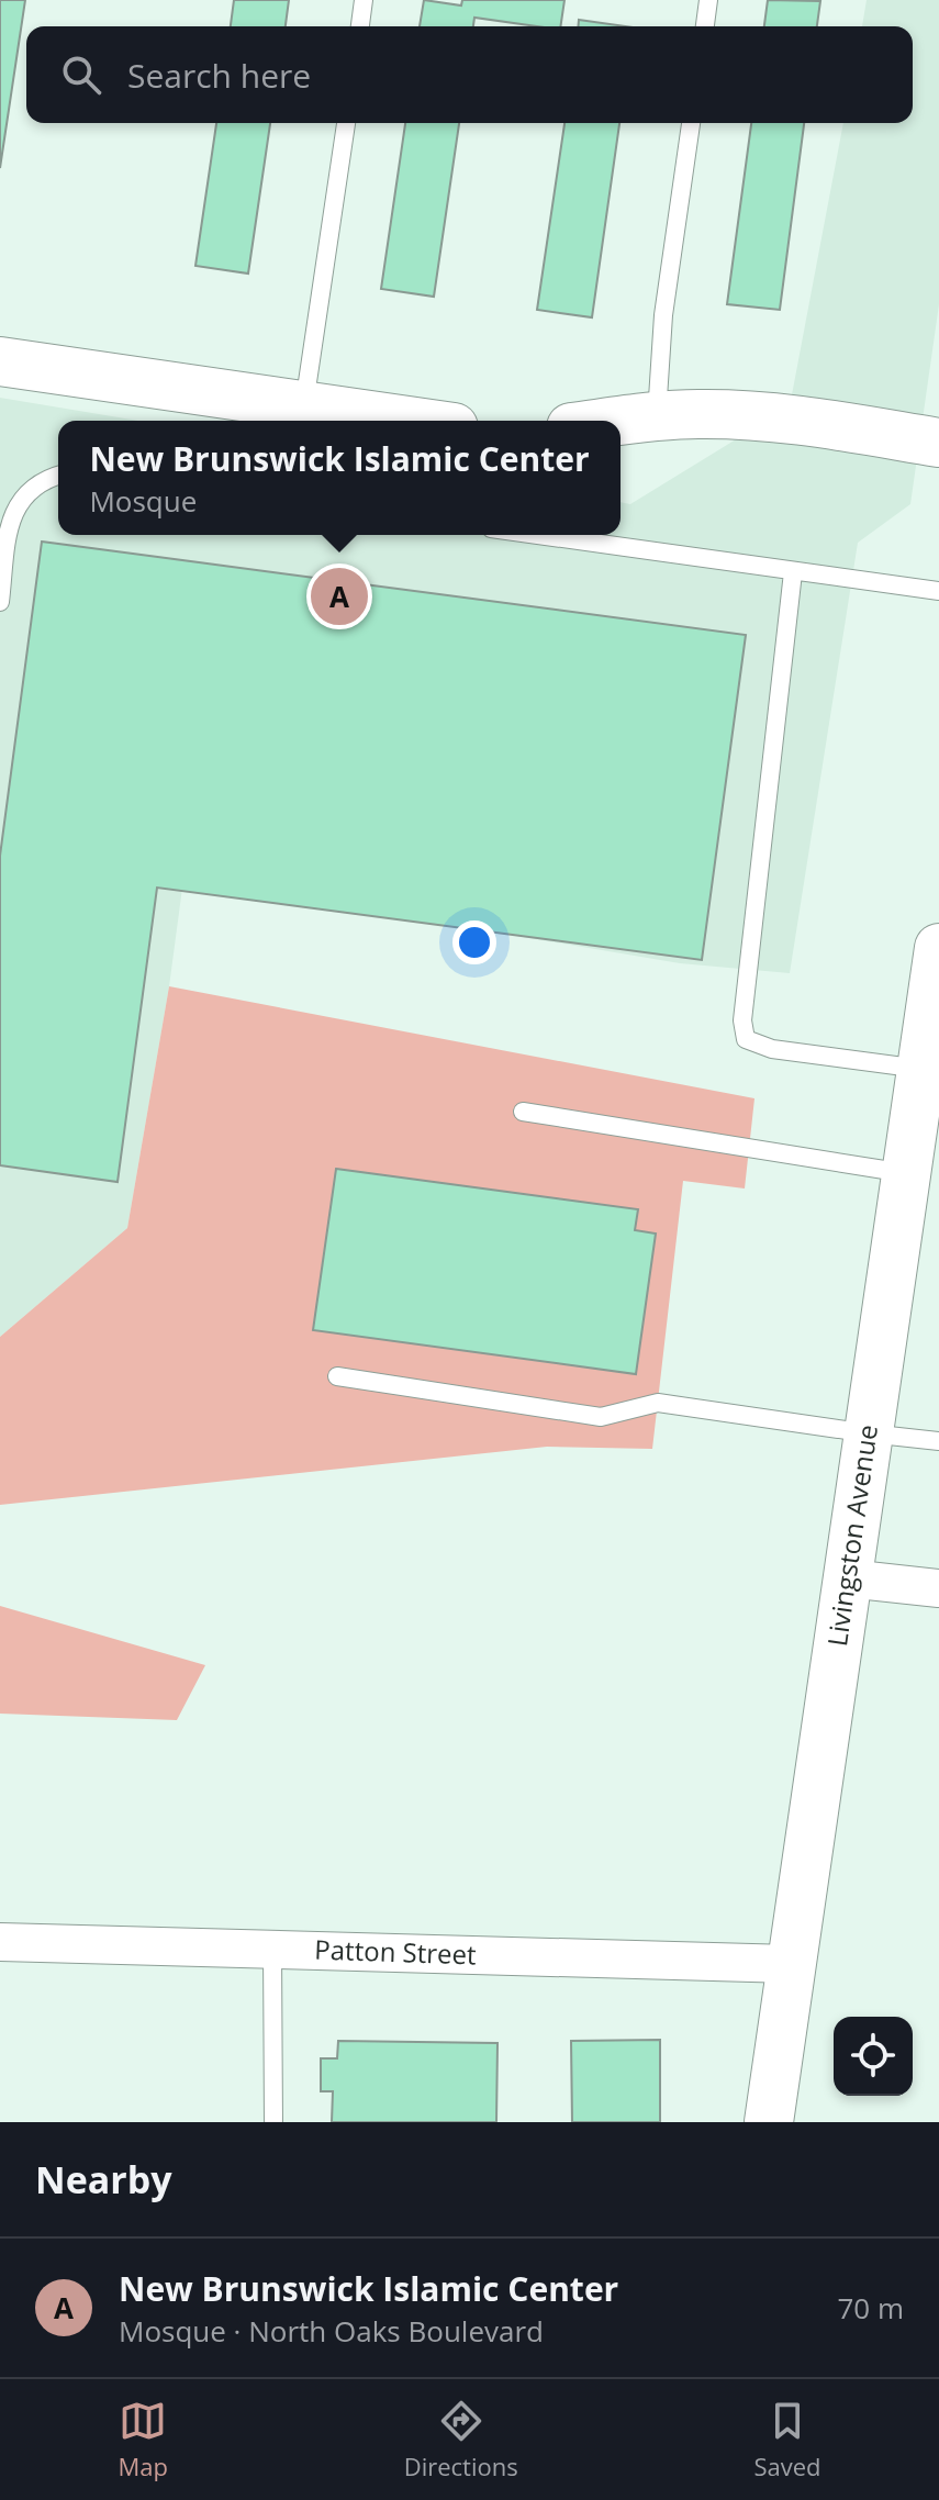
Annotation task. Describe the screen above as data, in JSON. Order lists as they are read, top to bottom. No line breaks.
{"streets":{"main road":["Livingston Avenue"],"street":["Patton Street"]},"crossings":[["Livingston Avenue","Patton Street"]],"page":{"search":"Search here","popup":["New Brunswick Islamic Center","Mosque"],"pins":"A","heading":"Nearby","list":[{"mark":"A","name":"New Brunswick Islamic Center","note":"Mosque · North Oaks Boulevard","value":"70 m"}],"nav":["Map","Directions","Saved"]}}
